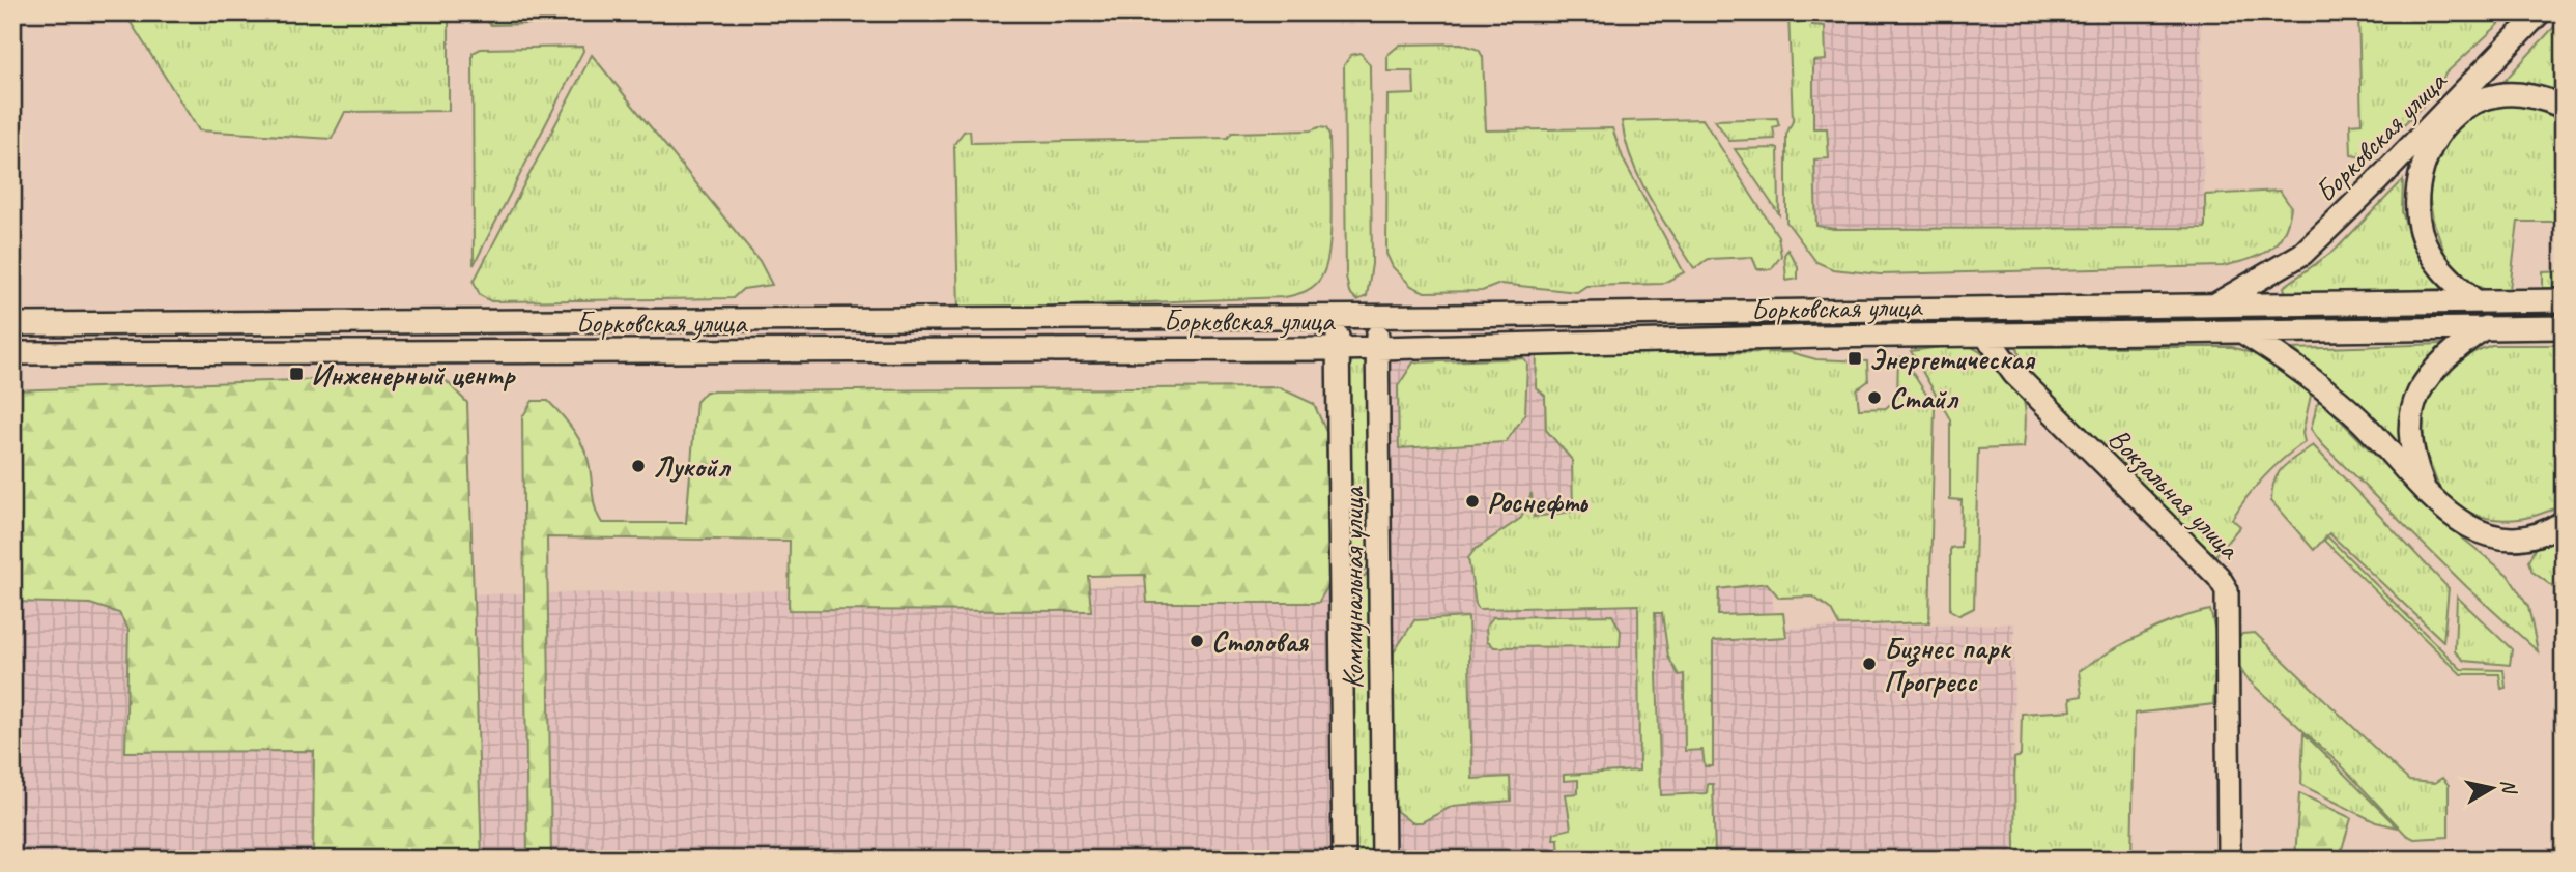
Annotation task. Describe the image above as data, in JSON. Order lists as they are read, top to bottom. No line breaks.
{"streets":{"main road":["Борковская улица","Вокзальная улица","Коммунальная улица"]},"crossings":[["Борковская улица","Вокзальная улица"],["Борковская улица","Коммунальная улица"]],"places":{"transit":["Энергетическая","Инженерный центр"],"other":["Стайл","Лукойл","Роснефть","Столовая","Бизнес парк Прогресс"]},"north":"right"}
